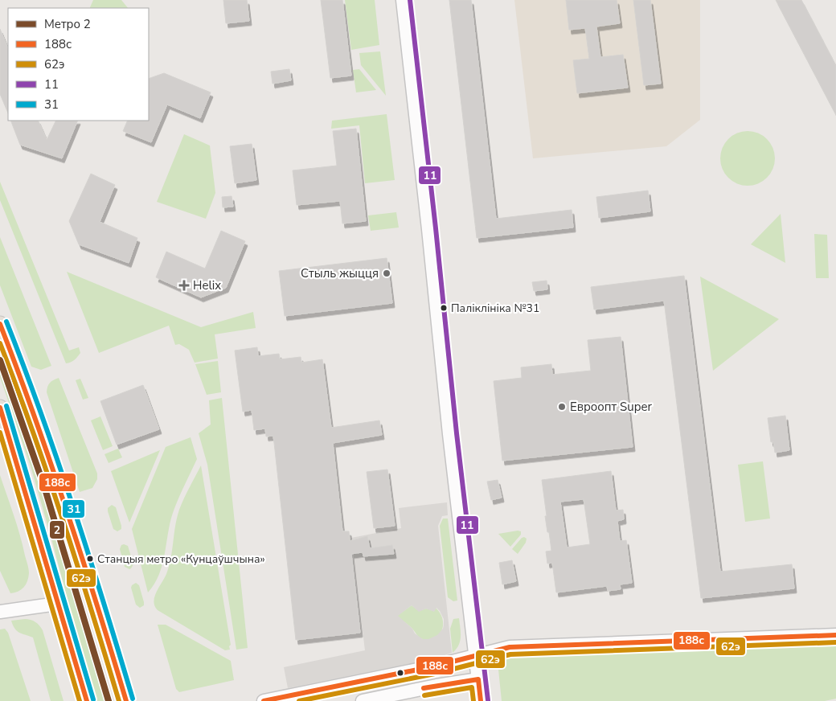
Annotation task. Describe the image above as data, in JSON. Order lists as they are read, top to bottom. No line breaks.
{"places":{"other":["Стыль жыцця","Паліклініка №31","Евроопт Super","Станцыя метро «Кунцаўшчына»"],"health":["Helix"]},"lines":["transit line 11","transit line 31","transit line 188с","transit line 62э","metro line 2"],"legend":["Метро 2","188с","62э","11","31"]}
